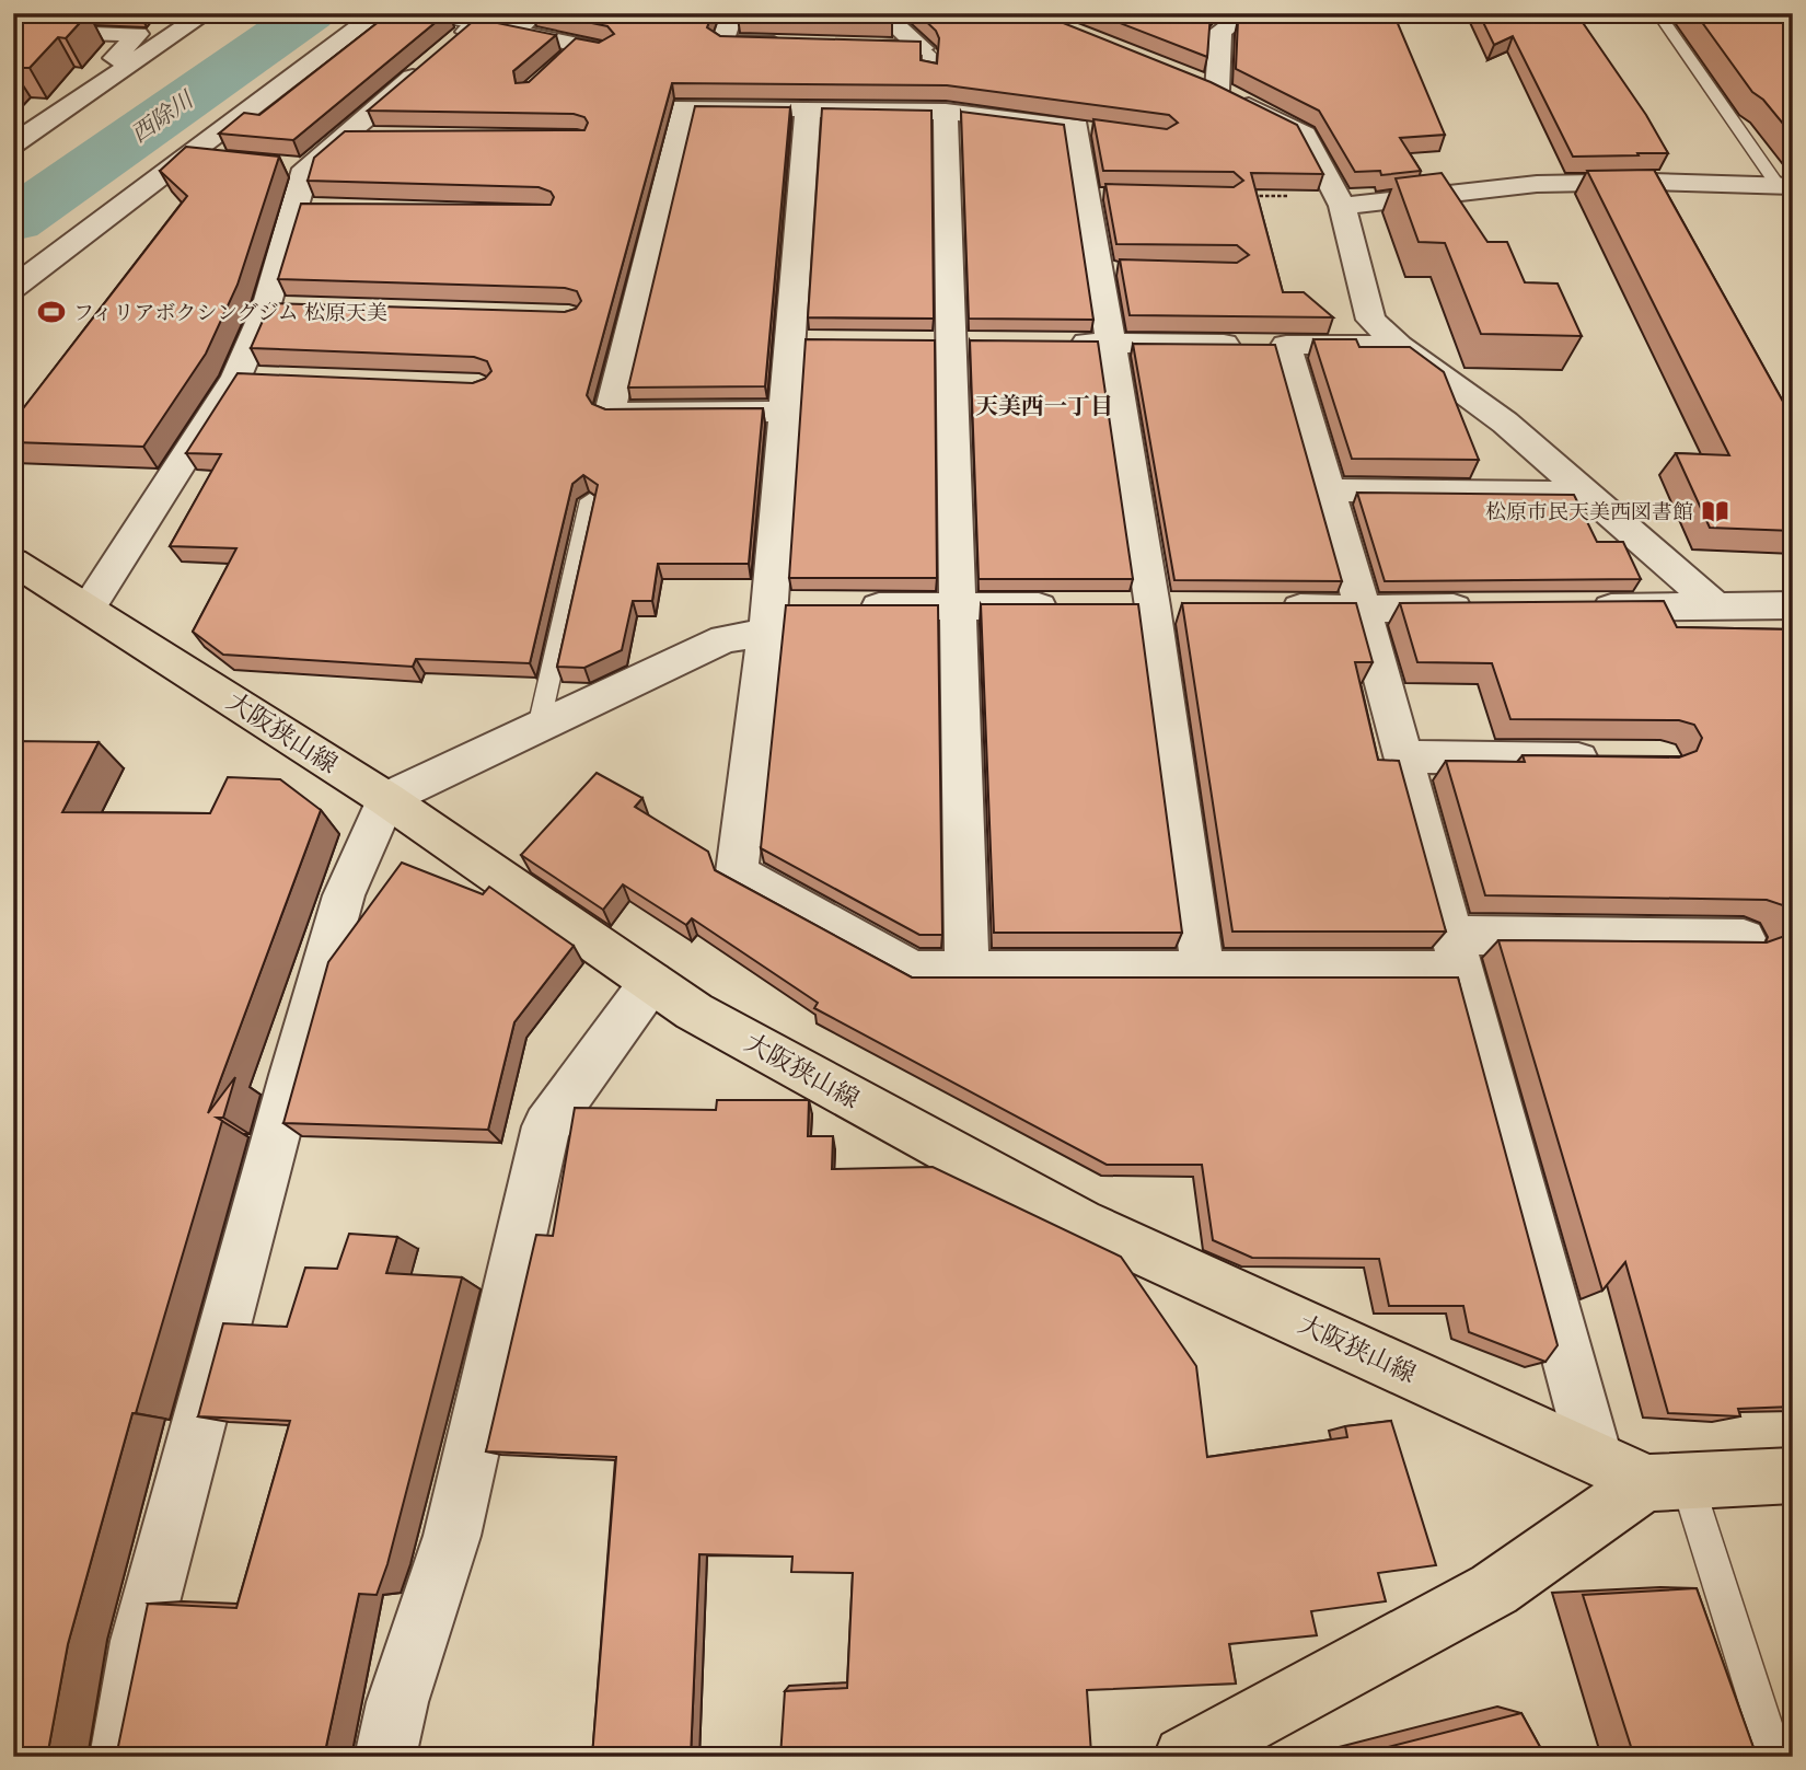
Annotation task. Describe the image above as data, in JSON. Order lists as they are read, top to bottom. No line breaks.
{"streets":{"main road":["大阪狭山線"]},"districts":["天美西一丁目"],"water":["西除川"],"places":{"sports":["フィリアボクシングジム 松原天美"],"library":["松原市民天美西図書館"]}}
